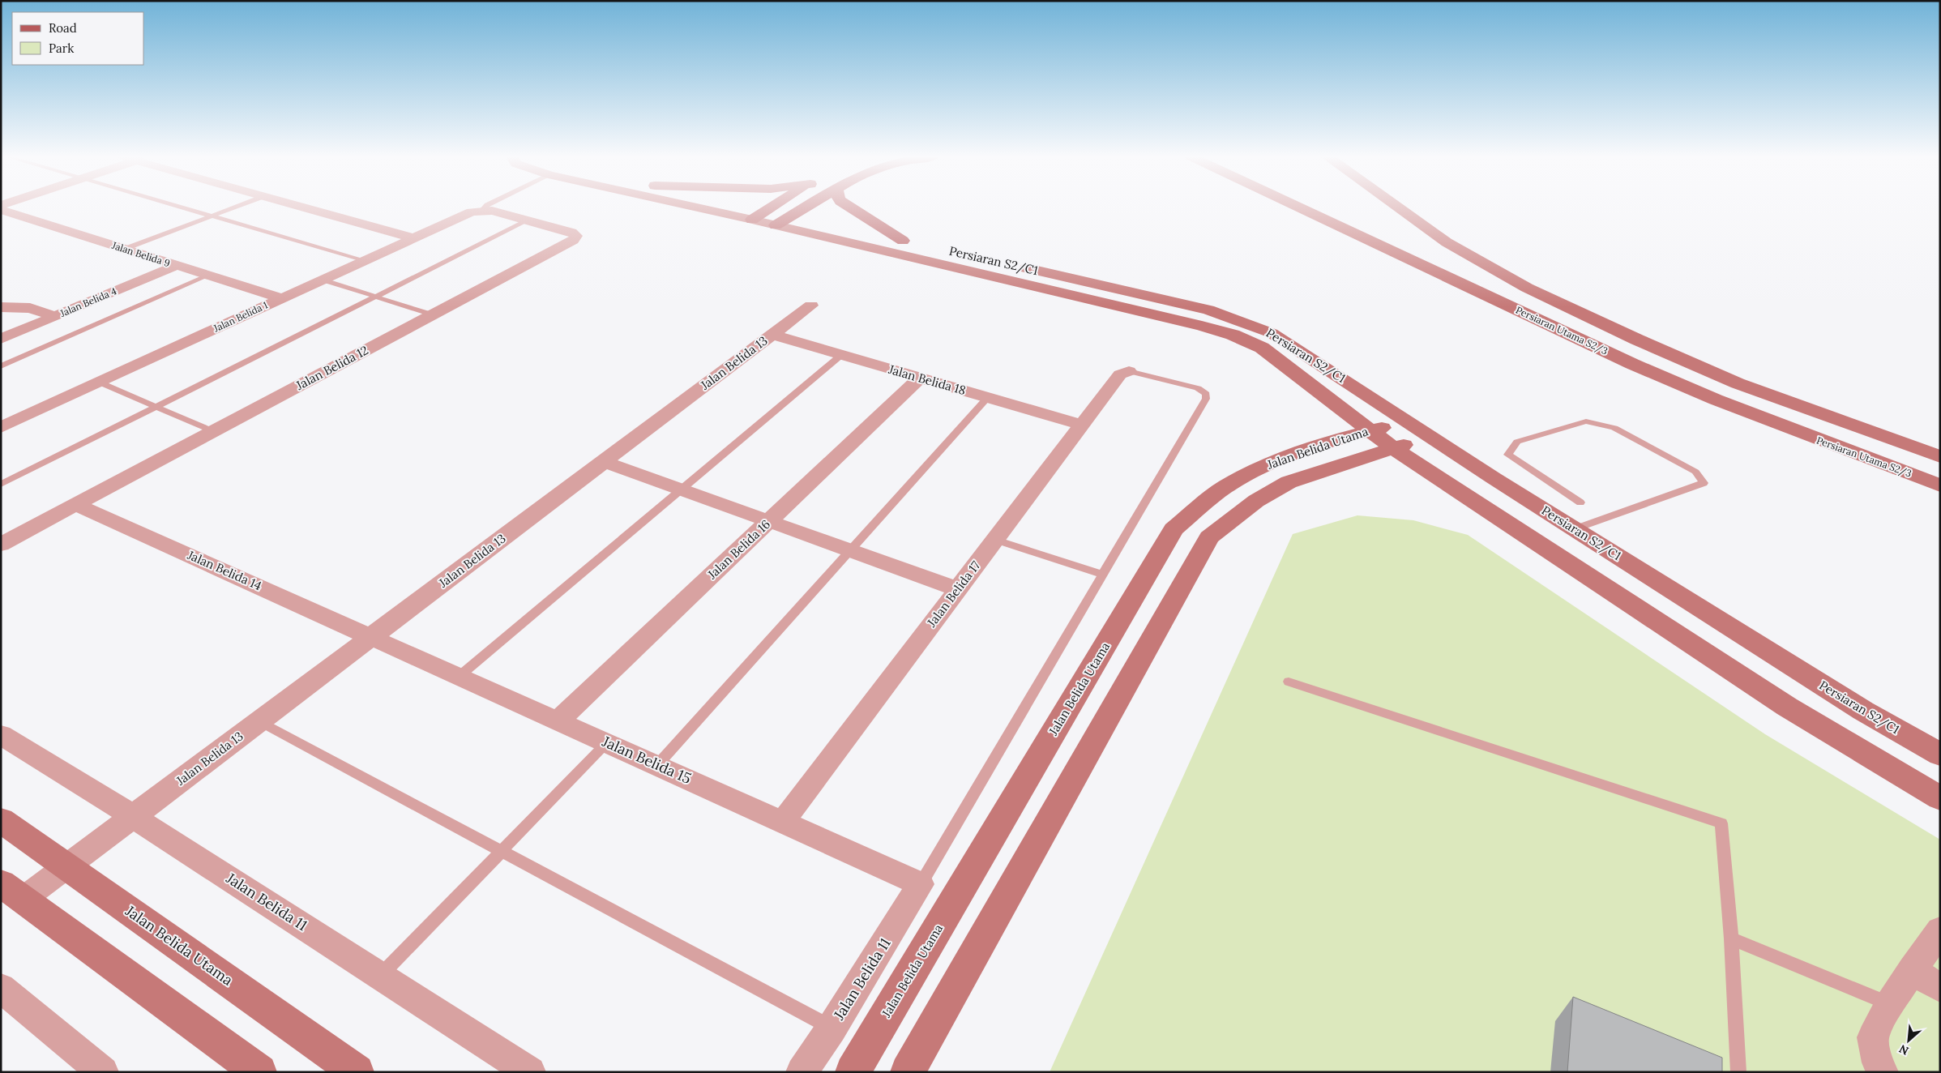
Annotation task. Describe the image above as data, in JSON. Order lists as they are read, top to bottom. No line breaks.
{"streets":{"main road":["Persiaran S2/C1","Persiaran Utama S2/3","Jalan Belida Utama"],"street":["Jalan Belida 9","Jalan Belida 4","Jalan Belida 1","Jalan Belida 13","Jalan Belida 12","Jalan Belida 18","Jalan Belida 16","Jalan Belida 14","Jalan Belida 17","Jalan Belida 15","Jalan Belida 11"]},"crossings":[["Jalan Belida 9","Jalan Belida 4"],["Jalan Belida 9","Jalan Belida 1"],["Persiaran S2/C1","Jalan Belida Utama"],["Jalan Belida 1","Jalan Belida 12"],["Jalan Belida 13","Jalan Belida 18"],["Jalan Belida 13","Jalan Belida Utama"],["Jalan Belida 13","Jalan Belida 14"],["Jalan Belida 13","Jalan Belida 15"],["Jalan Belida 13","Jalan Belida 11"],["Jalan Belida 12","Jalan Belida 14"],["Jalan Belida 18","Jalan Belida 16"],["Jalan Belida 18","Jalan Belida 17"],["Jalan Belida 16","Jalan Belida 15"],["Jalan Belida 14","Jalan Belida 15"],["Jalan Belida 17","Jalan Belida 15"],["Jalan Belida 15","Jalan Belida 11"]],"legend":["Road","Park"],"north":"bottom left"}
